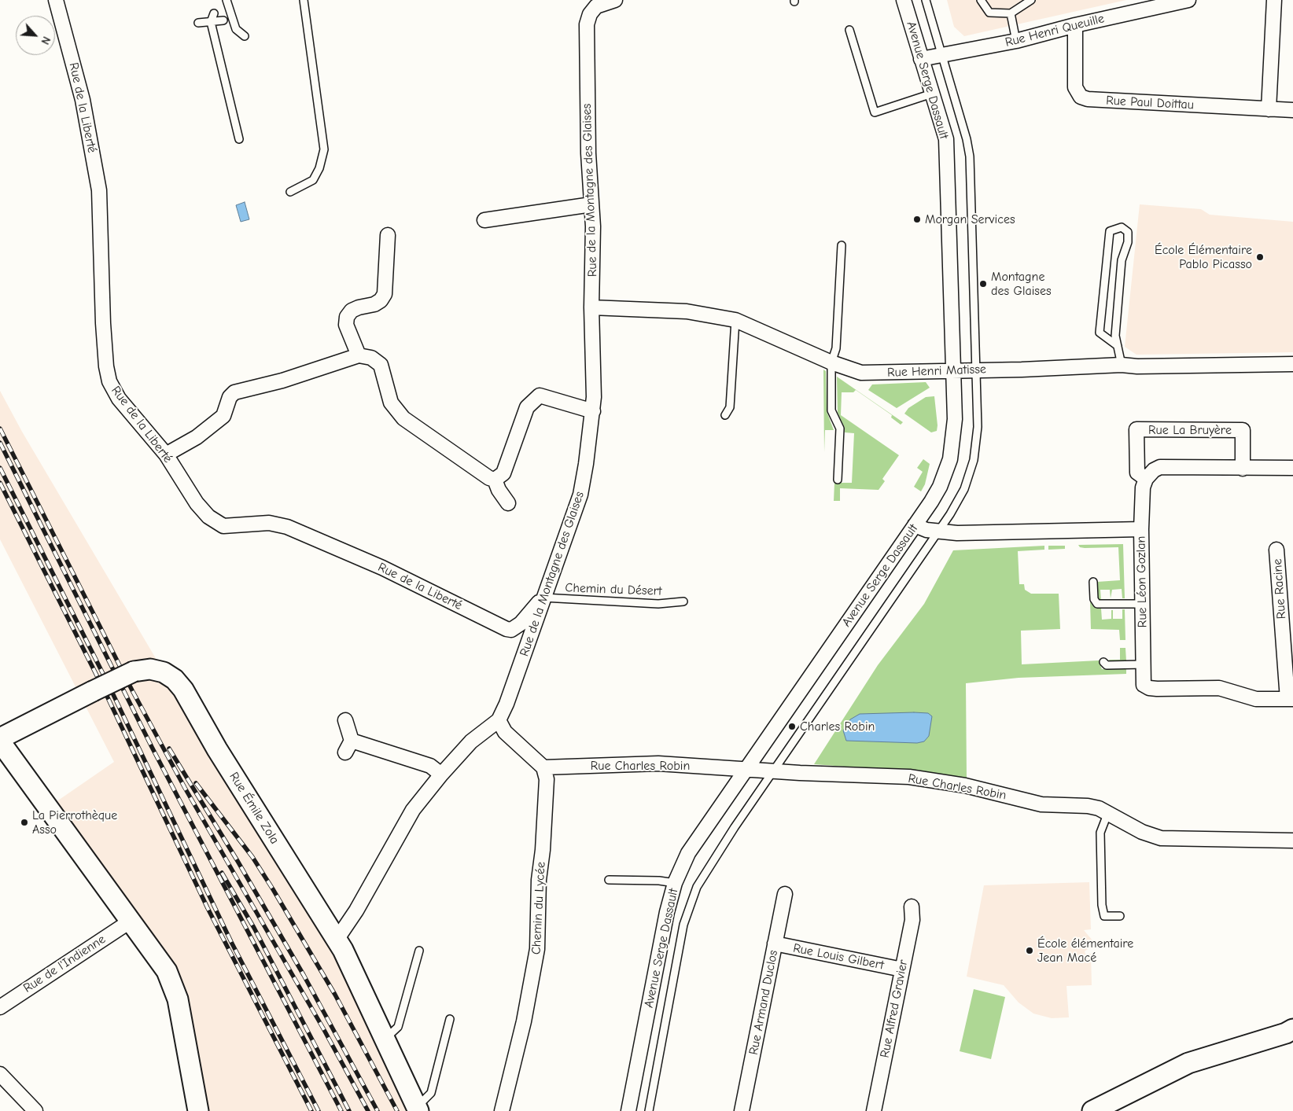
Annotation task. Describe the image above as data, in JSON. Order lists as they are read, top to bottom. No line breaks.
{"streets":{"street":["Rue Henri Queuille","Avenue Serge Dassault","Rue Paul Doittau","Rue de la Liberté","Rue de la Montagne des Glaises","Rue Henri Matisse","Rue La Bruyère","Rue Léon Gozlan","Rue Racine","Rue Charles Robin","Rue Émile Zola","Chemin du Lycée","Rue Louis Gilbert","Rue de l'Indienne","Rue Armand Duclos","Rue Alfred Gravier"],"lane":["Chemin du Désert"]},"crossings":[["Rue Henri Queuille","Avenue Serge Dassault"],["Rue Henri Queuille","Rue Paul Doittau"],["Avenue Serge Dassault","Rue Henri Matisse"],["Avenue Serge Dassault","Rue Charles Robin"],["Rue de la Liberté","Rue de la Montagne des Glaises"],["Rue de la Liberté","Chemin du Désert"],["Rue de la Montagne des Glaises","Rue Henri Matisse"],["Rue de la Montagne des Glaises","Chemin du Désert"],["Rue de la Montagne des Glaises","Rue Émile Zola"],["Rue La Bruyère","Rue Léon Gozlan"],["Rue Léon Gozlan","Rue Racine"],["Rue Charles Robin","Chemin du Lycée"],["Rue Louis Gilbert","Rue Armand Duclos"],["Rue Louis Gilbert","Rue Alfred Gravier"]],"places":["Morgan Services","École Élémentaire Pablo Picasso","Montagne des Glaises","Charles Robin","La Pierrothèque Asso","École élémentaire Jean Macé"],"north":"bottom right"}
